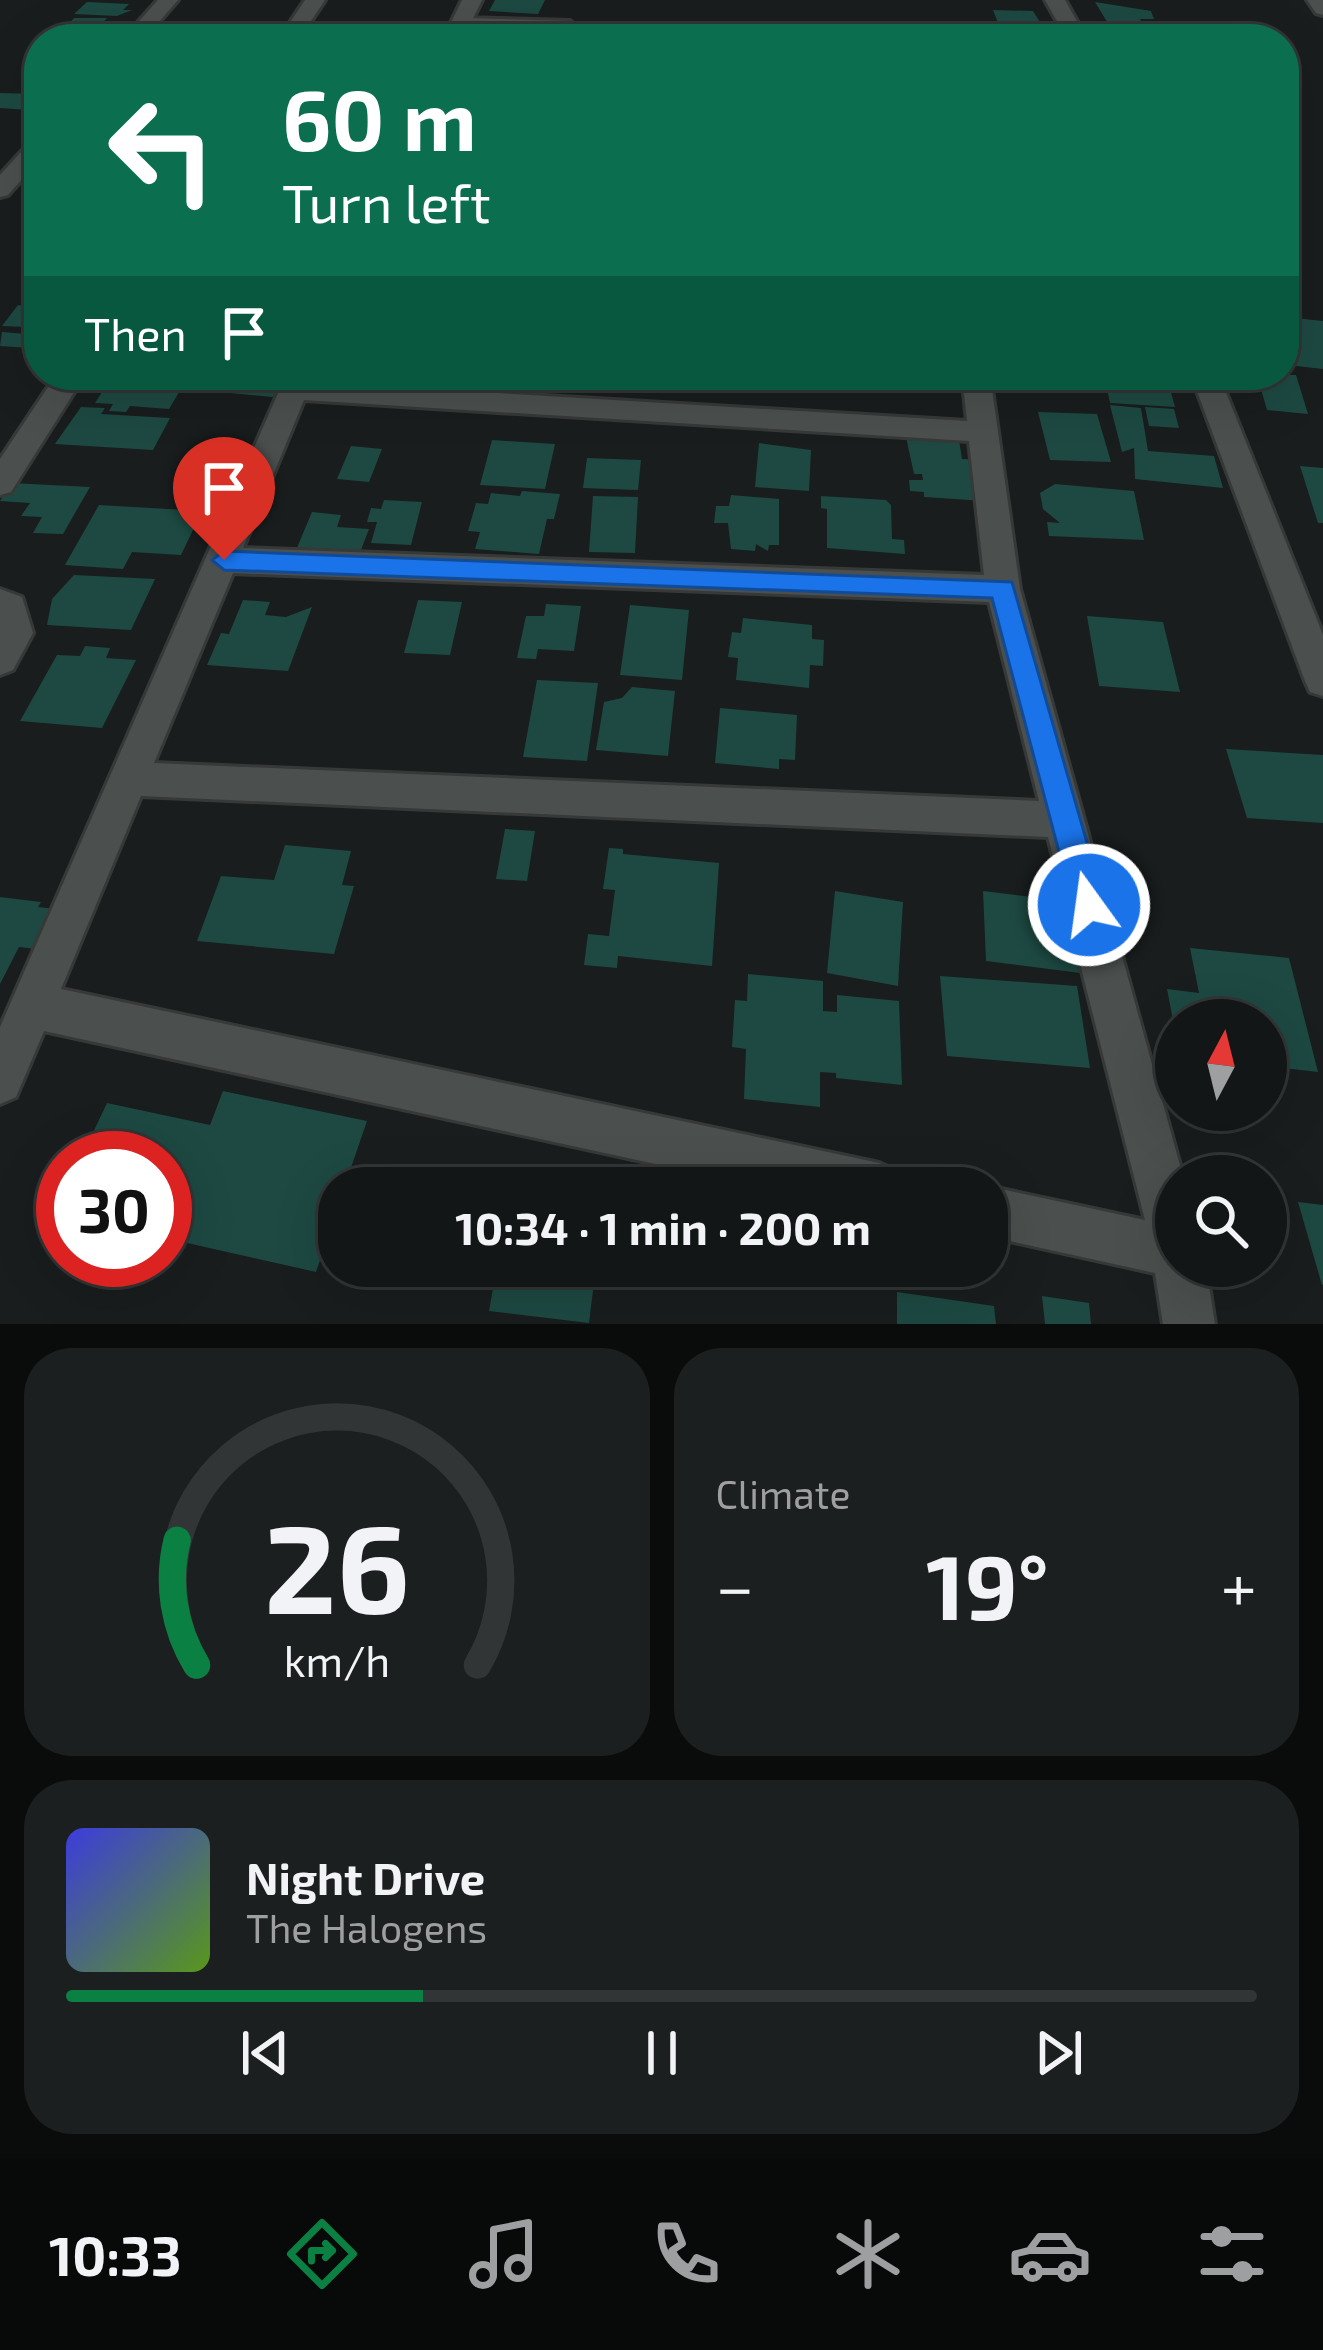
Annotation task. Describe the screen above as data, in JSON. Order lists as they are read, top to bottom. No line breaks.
{"north":"top","page":{"turn":["60 m","Turn left"],"then":"Then","limit":"30","trip":"10:34 · 1 min · 200 m","tile":"Climate","heat":["−","19°","+"],"song":["Night Drive","The Halogens"],"tabs":"10:33","gauge":["26","km/h"]}}
